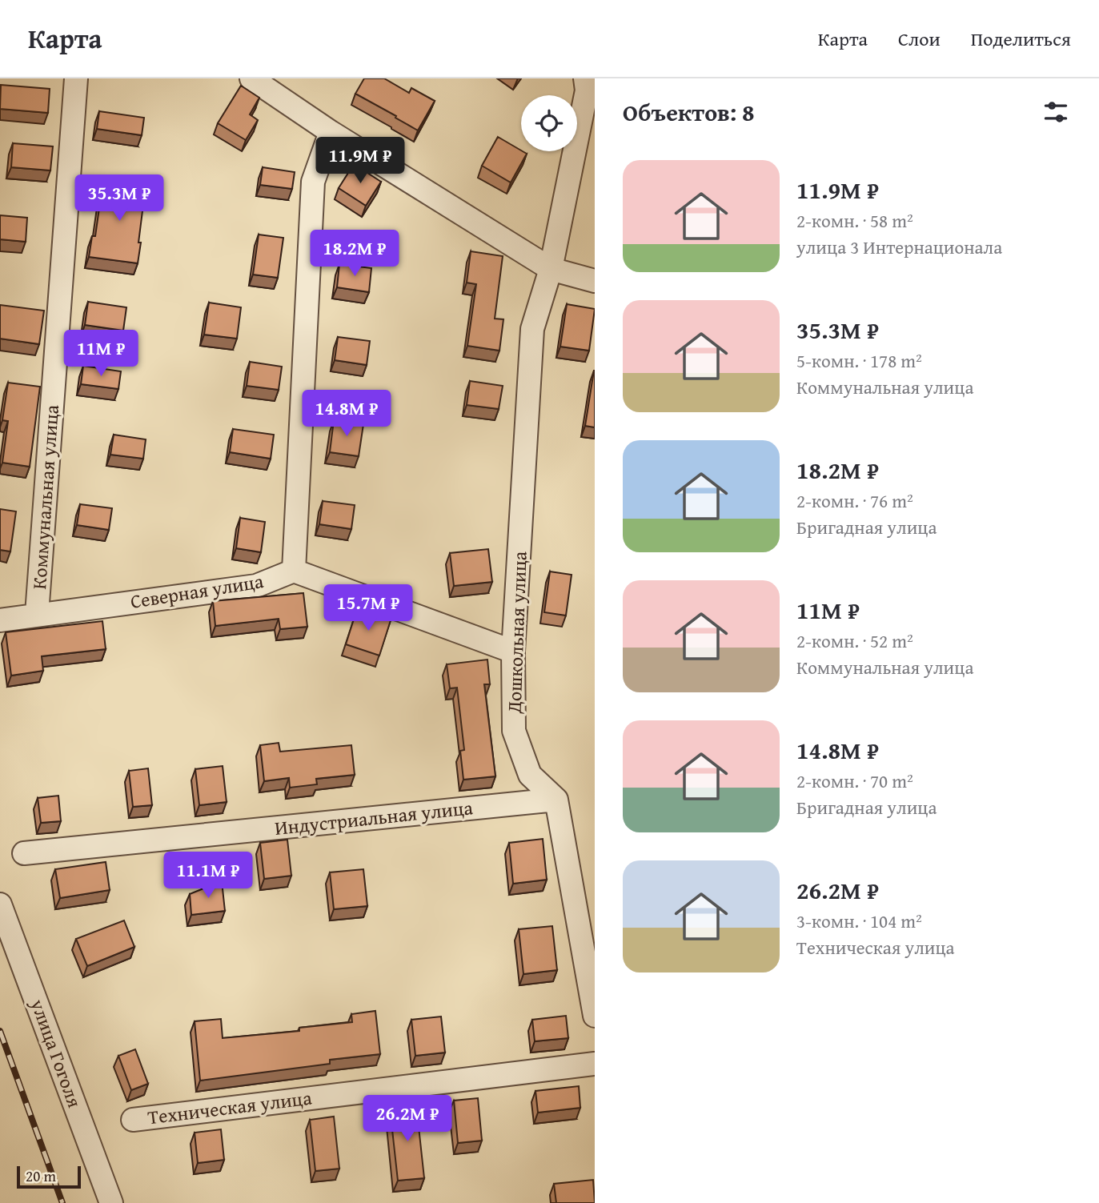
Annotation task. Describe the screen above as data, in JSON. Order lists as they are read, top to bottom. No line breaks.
{"streets":{"street":["Коммунальная улица","Северная улица","Дошкольная улица","Индустриальная улица","улица Гоголя","Техническая улица"]},"crossings":[["Коммунальная улица","Северная улица"],["Дошкольная улица","Индустриальная улица"]],"scale_bar":"20 m","page":{"header":"Карта","nav":["Карта","Слои","Поделиться"],"heading":"Объектов: 8","price":["11.9M ₽","35.3M ₽","18.2M ₽","11M ₽","14.8M ₽","15.7M ₽","11.1M ₽","26.2M ₽"],"list":[{"name":"11.9M ₽","note":"2-комн. · 58 m² · улица 3 Интернационала"},{"name":"35.3M ₽","note":"5-комн. · 178 m² · Коммунальная улица"},{"name":"18.2M ₽","note":"2-комн. · 76 m² · Бригадная улица"},{"name":"11M ₽","note":"2-комн. · 52 m² · Коммунальная улица"},{"name":"14.8M ₽","note":"2-комн. · 70 m² · Бригадная улица"},{"name":"26.2M ₽","note":"3-комн. · 104 m² · Техническая улица"}],"scale":"20 m"}}
